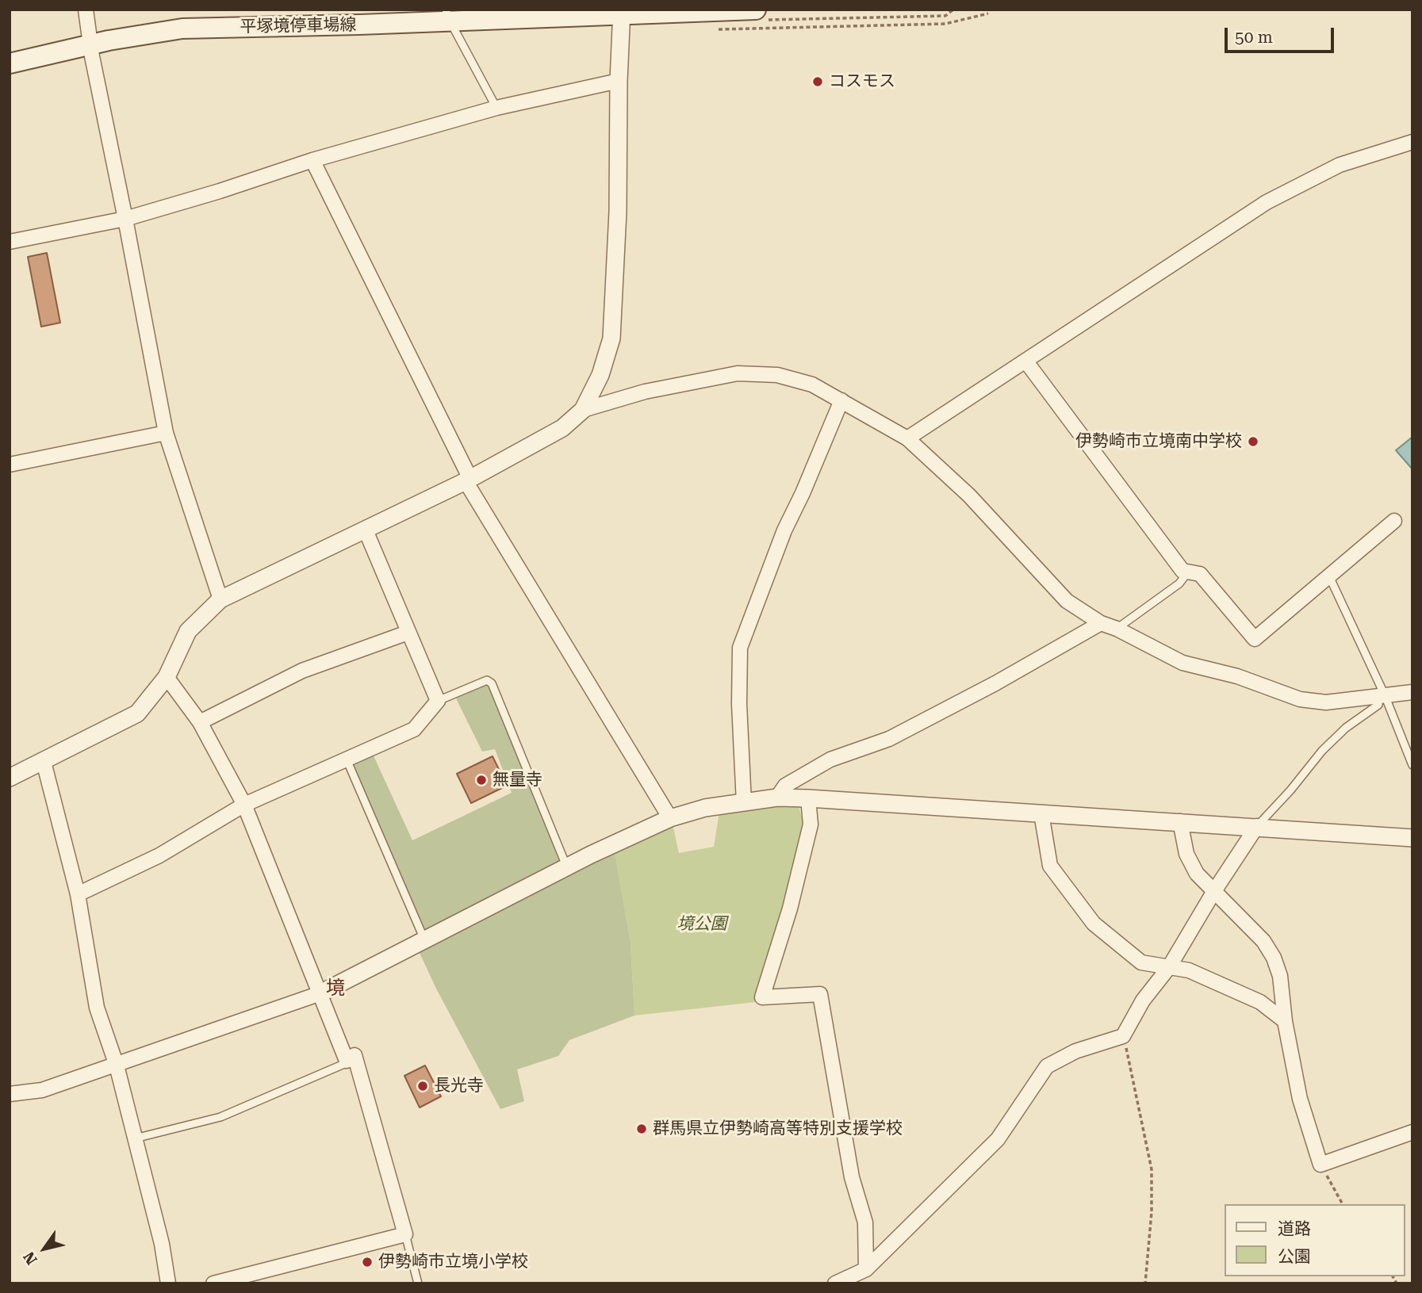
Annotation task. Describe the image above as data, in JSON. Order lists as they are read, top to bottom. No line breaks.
{"streets":{"main road":["平塚境停車場線"]},"districts":["境"],"parks":["境公園"],"places":["コスモス","伊勢崎市立境南中学校","無量寺","長光寺","群馬県立伊勢崎高等特別支援学校","伊勢崎市立境小学校"],"legend":["道路","公園"],"scale_bar":"50 m","north":"bottom left"}
